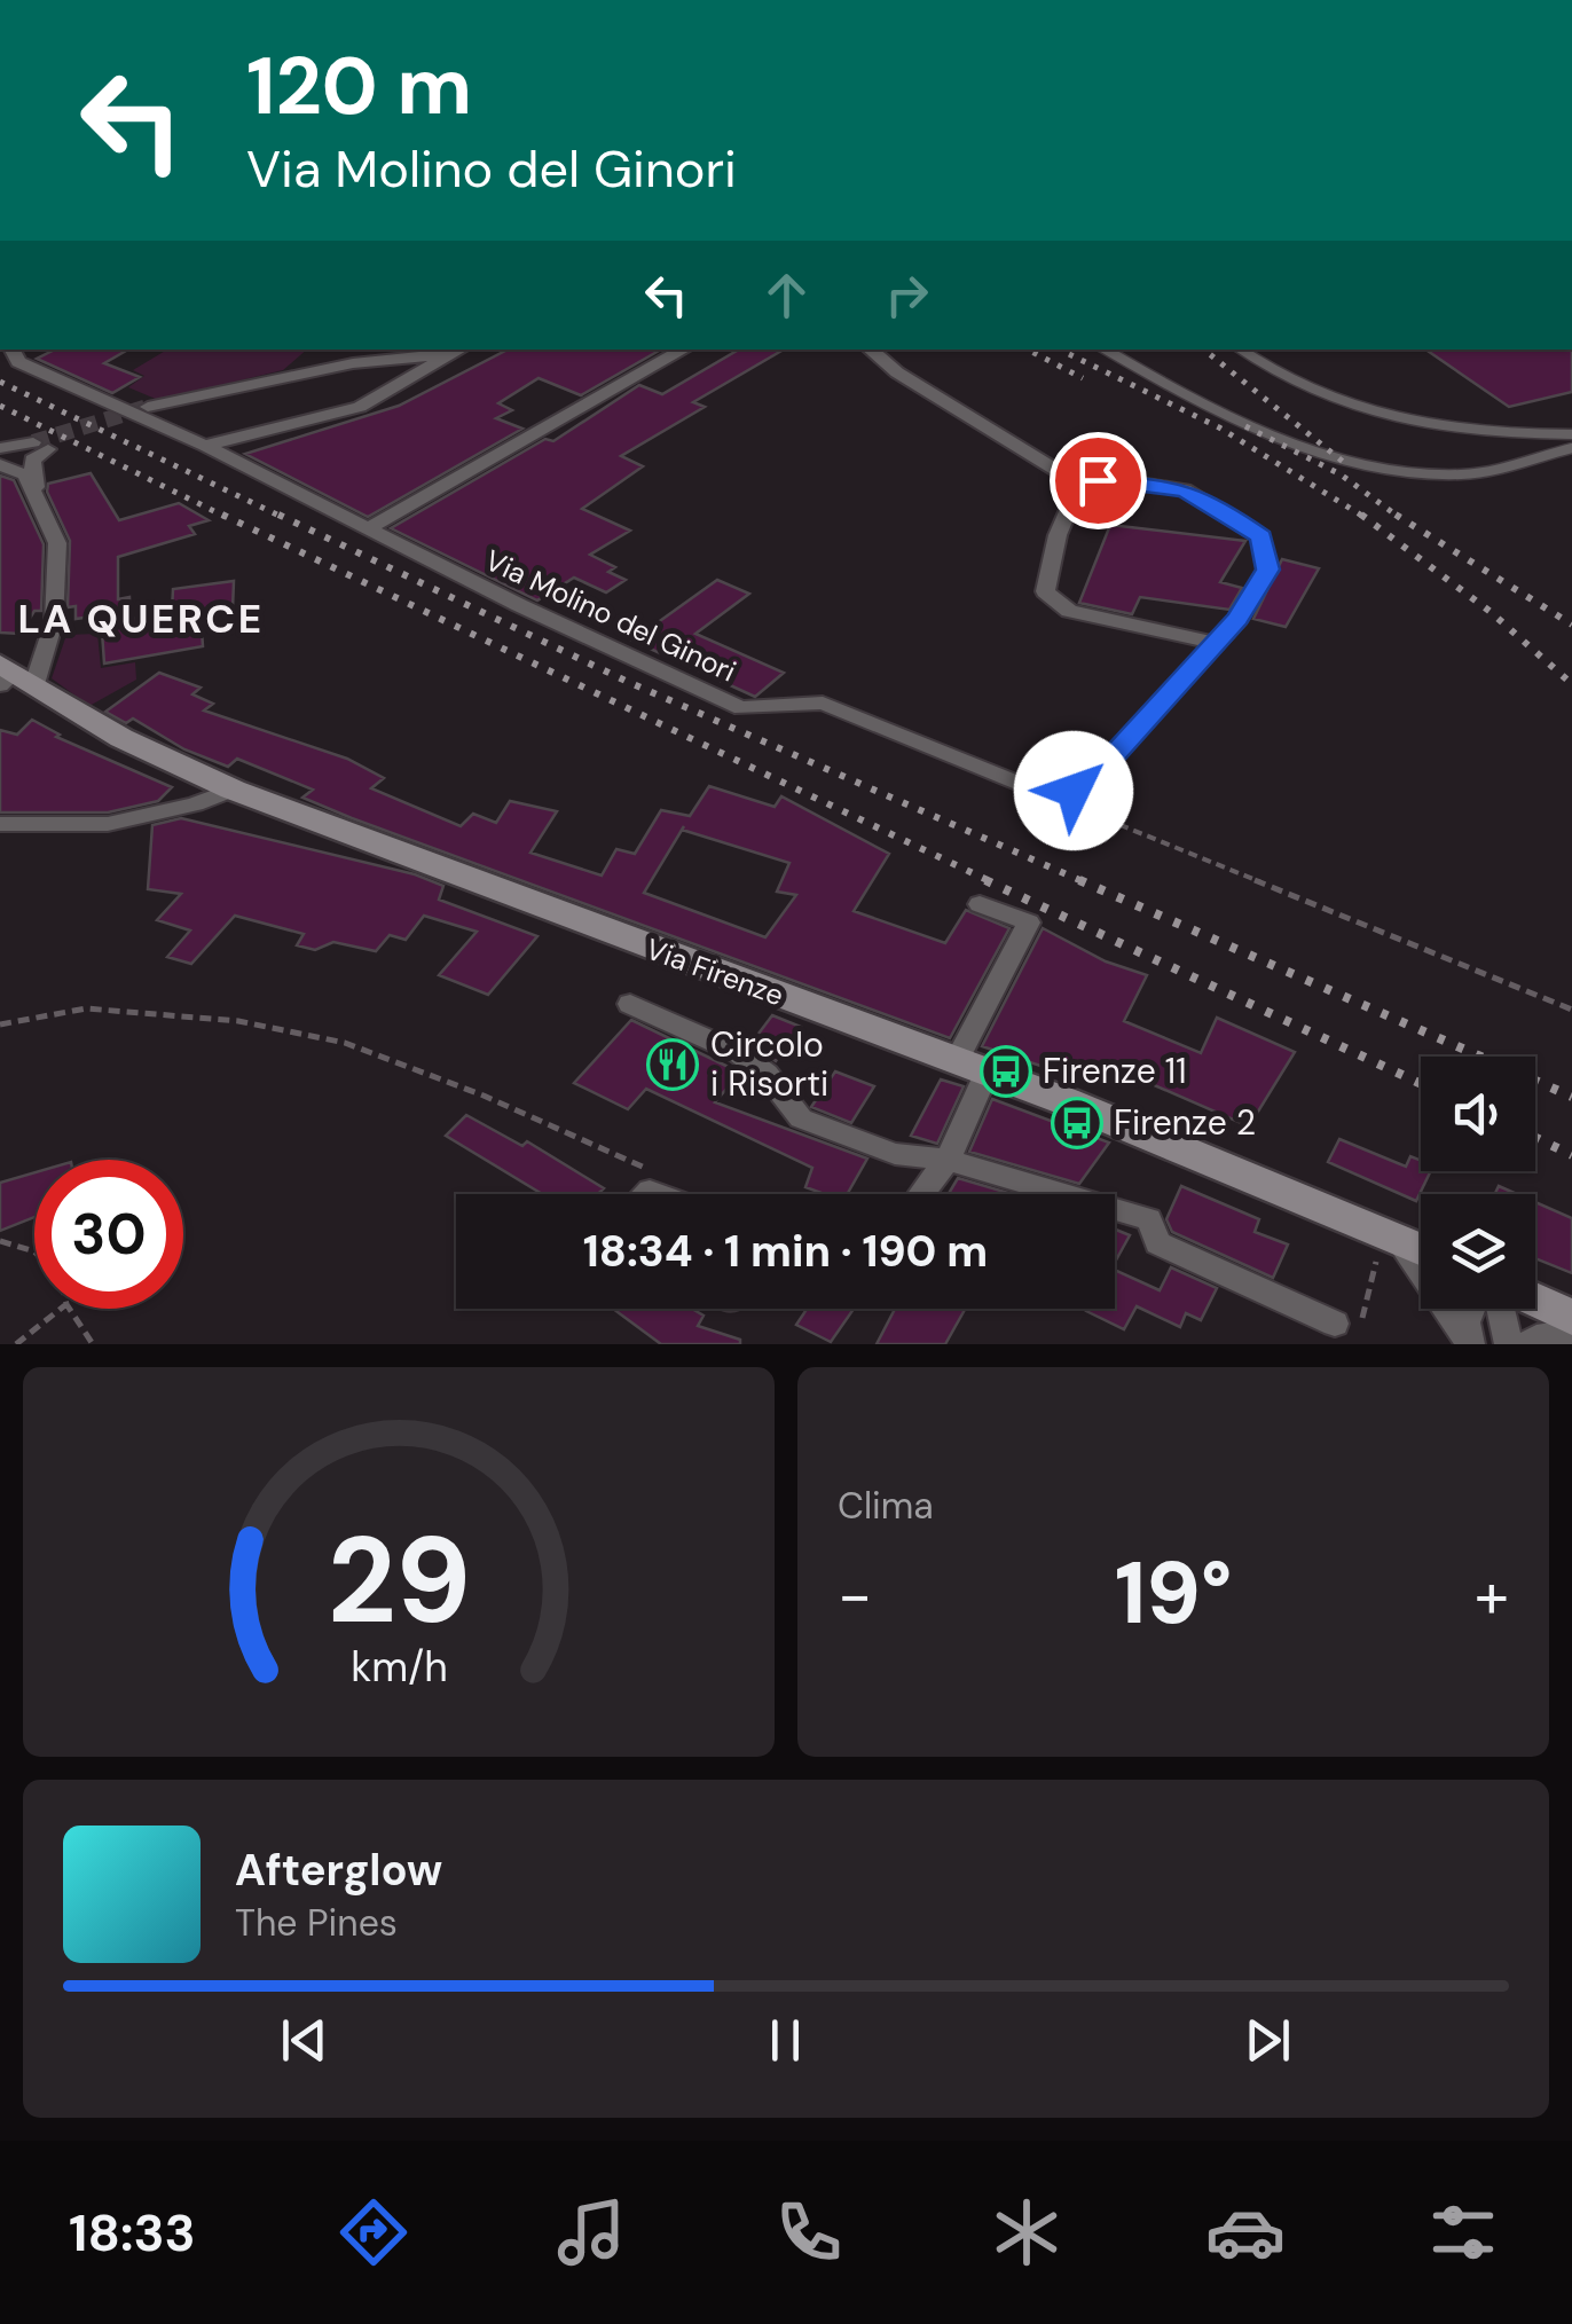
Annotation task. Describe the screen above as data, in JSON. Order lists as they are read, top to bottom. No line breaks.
{"streets":{"main road":["Via Firenze"],"street":["Via Molino del Ginori"]},"districts":["LA QUERCE"],"places":{"restaurant":["Circolo i Risorti"],"bus stop":["Firenze 11","Firenze 2"]},"page":{"turn":["120 m","Via Molino del Ginori"],"limit":"30","trip":"18:34 · 1 min · 190 m","tile":"Clima","heat":["−","19°","+"],"song":["Afterglow","The Pines"],"tabs":"18:33","gauge":["29","km/h"]}}
